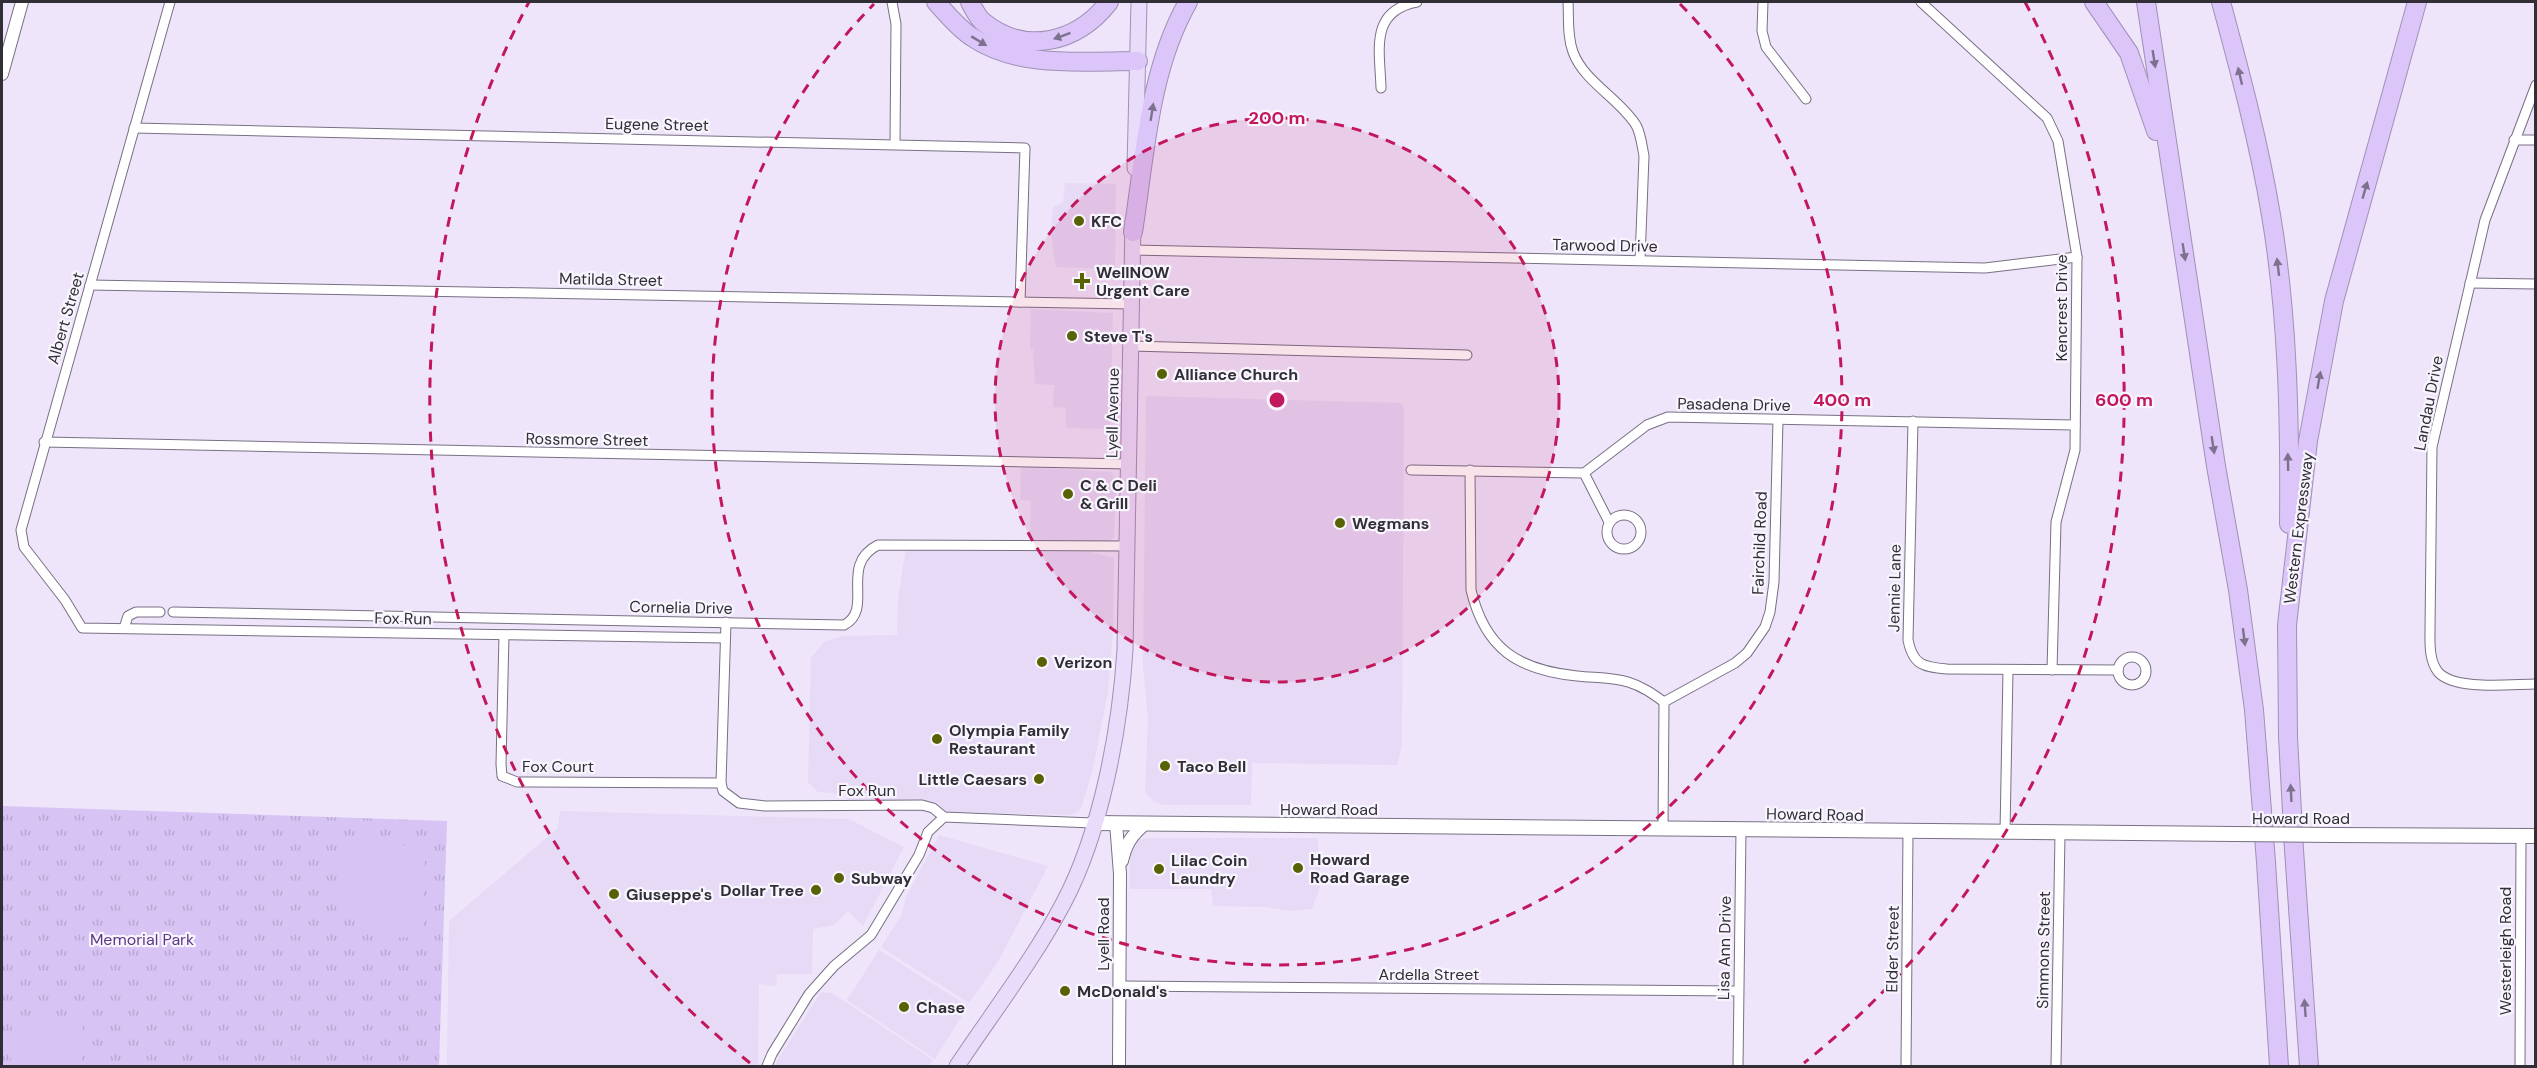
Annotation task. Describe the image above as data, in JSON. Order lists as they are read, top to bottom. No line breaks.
{"streets":{"highway":["Western Expressway"],"main road":["Lyell Avenue","Howard Road"],"street":["Eugene Street","Tarwood Drive","Matilda Street","Kencrest Drive","Albert Street","Landau Drive","Pasadena Drive","Rossmore Street","Fairchild Road","Jennie Lane","Cornelia Drive","Fox Run","Fox Court","Lyell Road","Lisa Ann Drive","Elder Street","Simmons Street","Westerleigh Road","Ardella Street"]},"crossings":[["Eugene Street","Matilda Street"],["Eugene Street","Albert Street"],["Tarwood Drive","Kencrest Drive"],["Tarwood Drive","Lyell Avenue"],["Matilda Street","Albert Street"],["Matilda Street","Lyell Avenue"],["Kencrest Drive","Pasadena Drive"],["Albert Street","Rossmore Street"],["Albert Street","Fox Run"],["Pasadena Drive","Fairchild Road"],["Pasadena Drive","Jennie Lane"],["Lyell Avenue","Rossmore Street"],["Lyell Avenue","Cornelia Drive"],["Lyell Avenue","Fox Run"],["Lyell Avenue","Howard Road"],["Fox Run","Fox Court"],["Fox Run","Howard Road"],["Howard Road","Lyell Road"],["Howard Road","Lisa Ann Drive"],["Howard Road","Elder Street"],["Howard Road","Simmons Street"],["Howard Road","Westerleigh Road"],["Lyell Road","Ardella Street"],["Lisa Ann Drive","Ardella Street"]],"parks":["Memorial Park"],"places":{"other":["KFC","Steve T's","Alliance Church","C & C Deli & Grill","Wegmans","Verizon","Olympia Family Restaurant","Taco Bell","Little Caesars","Howard Road Garage","Lilac Coin Laundry","Subway","Dollar Tree","Giuseppe's","McDonald's","Chase"],"health":["WellNOW Urgent Care"]},"rings":["200 m","400 m","600 m"]}
